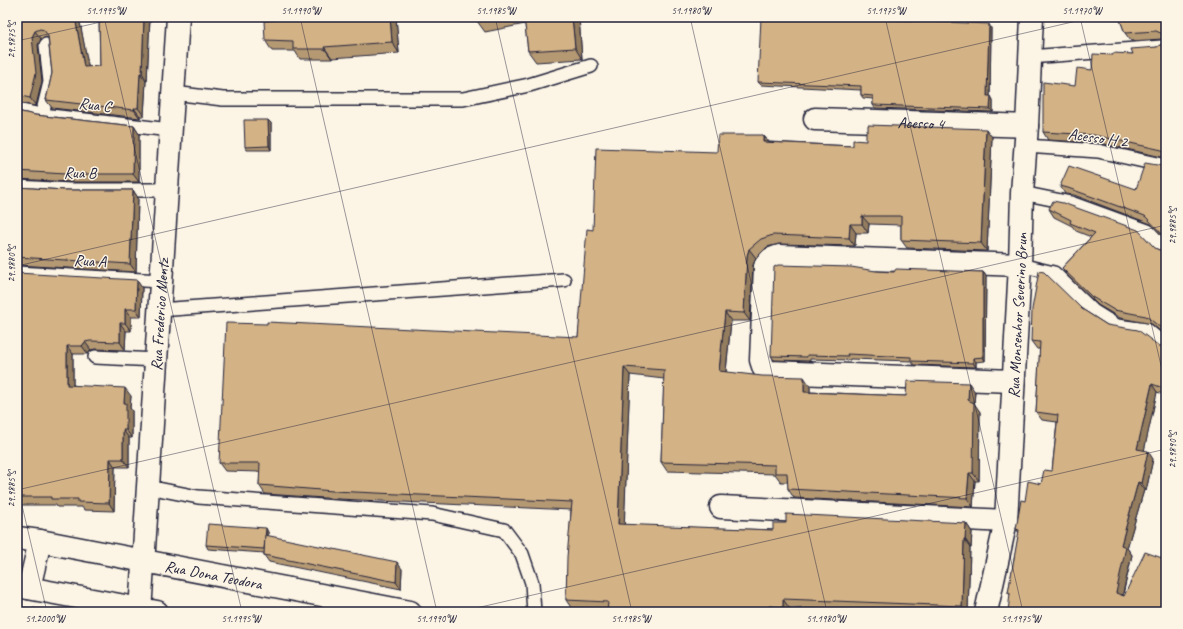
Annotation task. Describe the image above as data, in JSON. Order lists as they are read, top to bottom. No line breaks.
{"streets":{"street":["Acesso 4","Rua Frederico Mentz","Rua Monsenhor Severino Brun","Rua Dona Teodora"],"lane":["Rua C","Acesso H 2","Rua B","Rua A"]},"crossings":[["Rua C","Rua Frederico Mentz"],["Acesso 4","Acesso H 2"],["Acesso 4","Rua Monsenhor Severino Brun"],["Acesso H 2","Rua Monsenhor Severino Brun"],["Rua B","Rua Frederico Mentz"],["Rua A","Rua Frederico Mentz"],["Rua Frederico Mentz","Rua Dona Teodora"]],"coordinates":["51.1995°W","51.1990°W","51.1985°W","51.1980°W","51.1975°W","51.1970°W","29.9875°S","29.9885°S","29.9880°S","29.9890°S","51.2000°W"]}
